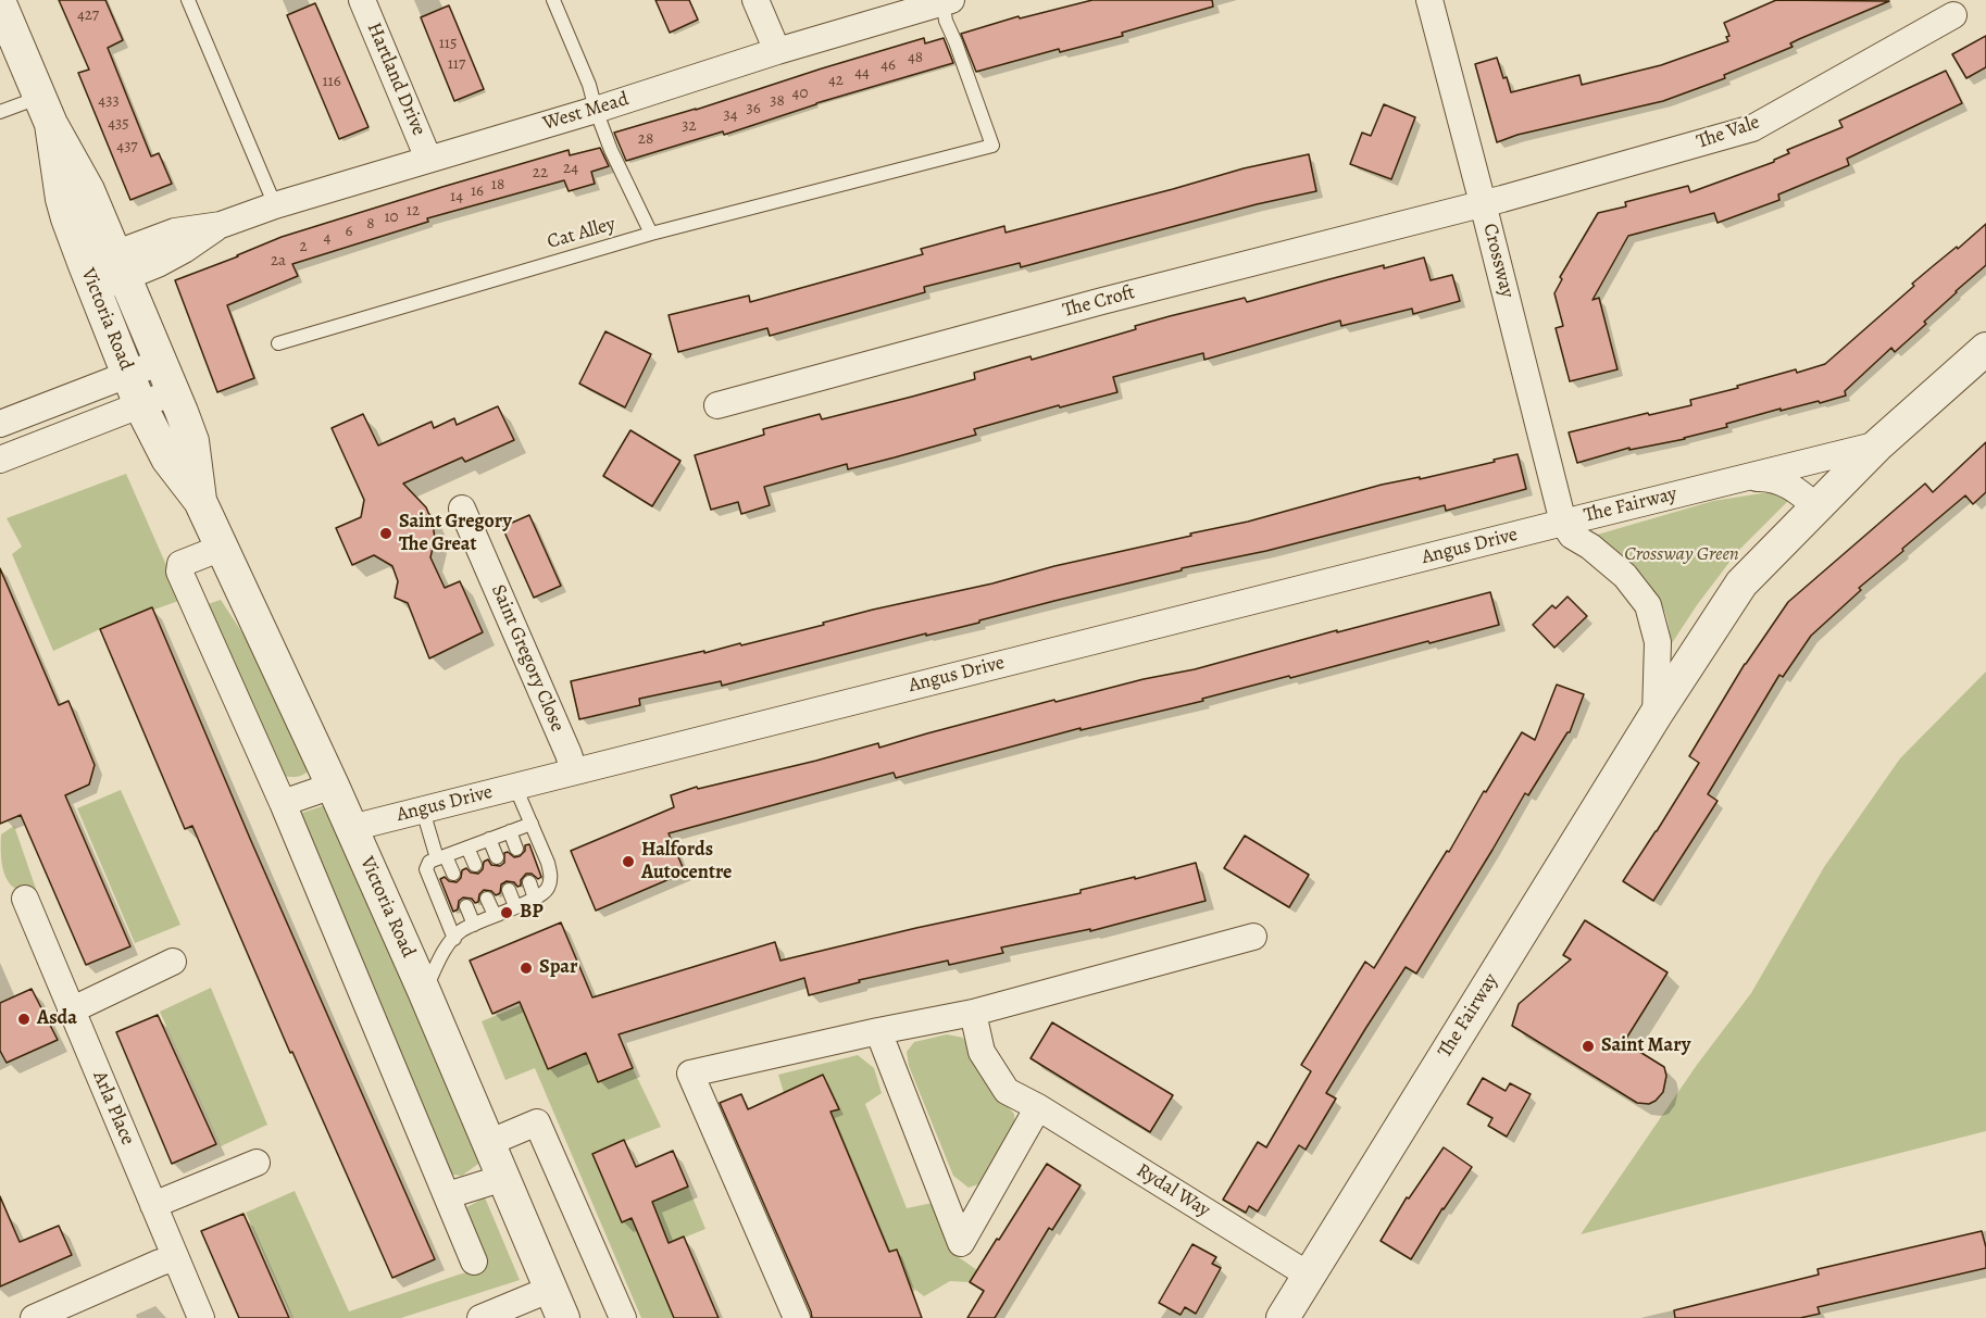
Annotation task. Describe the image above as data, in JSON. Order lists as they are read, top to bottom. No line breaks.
{"streets":{"street":["Hartland Drive","West Mead","The Vale","Crossway","The Croft","Victoria Road","The Fairway","Angus Drive","Saint Gregory Close","Arla Place","Rydal Way"],"lane":["Cat Alley"]},"crossings":[["Hartland Drive","West Mead"],["West Mead","Cat Alley"],["West Mead","Victoria Road"],["The Vale","Crossway"],["The Vale","The Croft"],["Crossway","The Croft"],["Crossway","The Fairway"],["Crossway","Angus Drive"],["Victoria Road","Angus Drive"],["The Fairway","Angus Drive"],["The Fairway","Rydal Way"],["Angus Drive","Saint Gregory Close"]],"parks":["Crossway Green"],"places":["Saint Gregory The Great","Halfords Autocentre","BP","Spar","Asda","Saint Mary"],"house_numbers":["427","115","48","117","46","44","42","116","40","433","38","36","34","435","32","28","437","24","22","18","16","14","12","10","8","6","4","2","2a"]}
